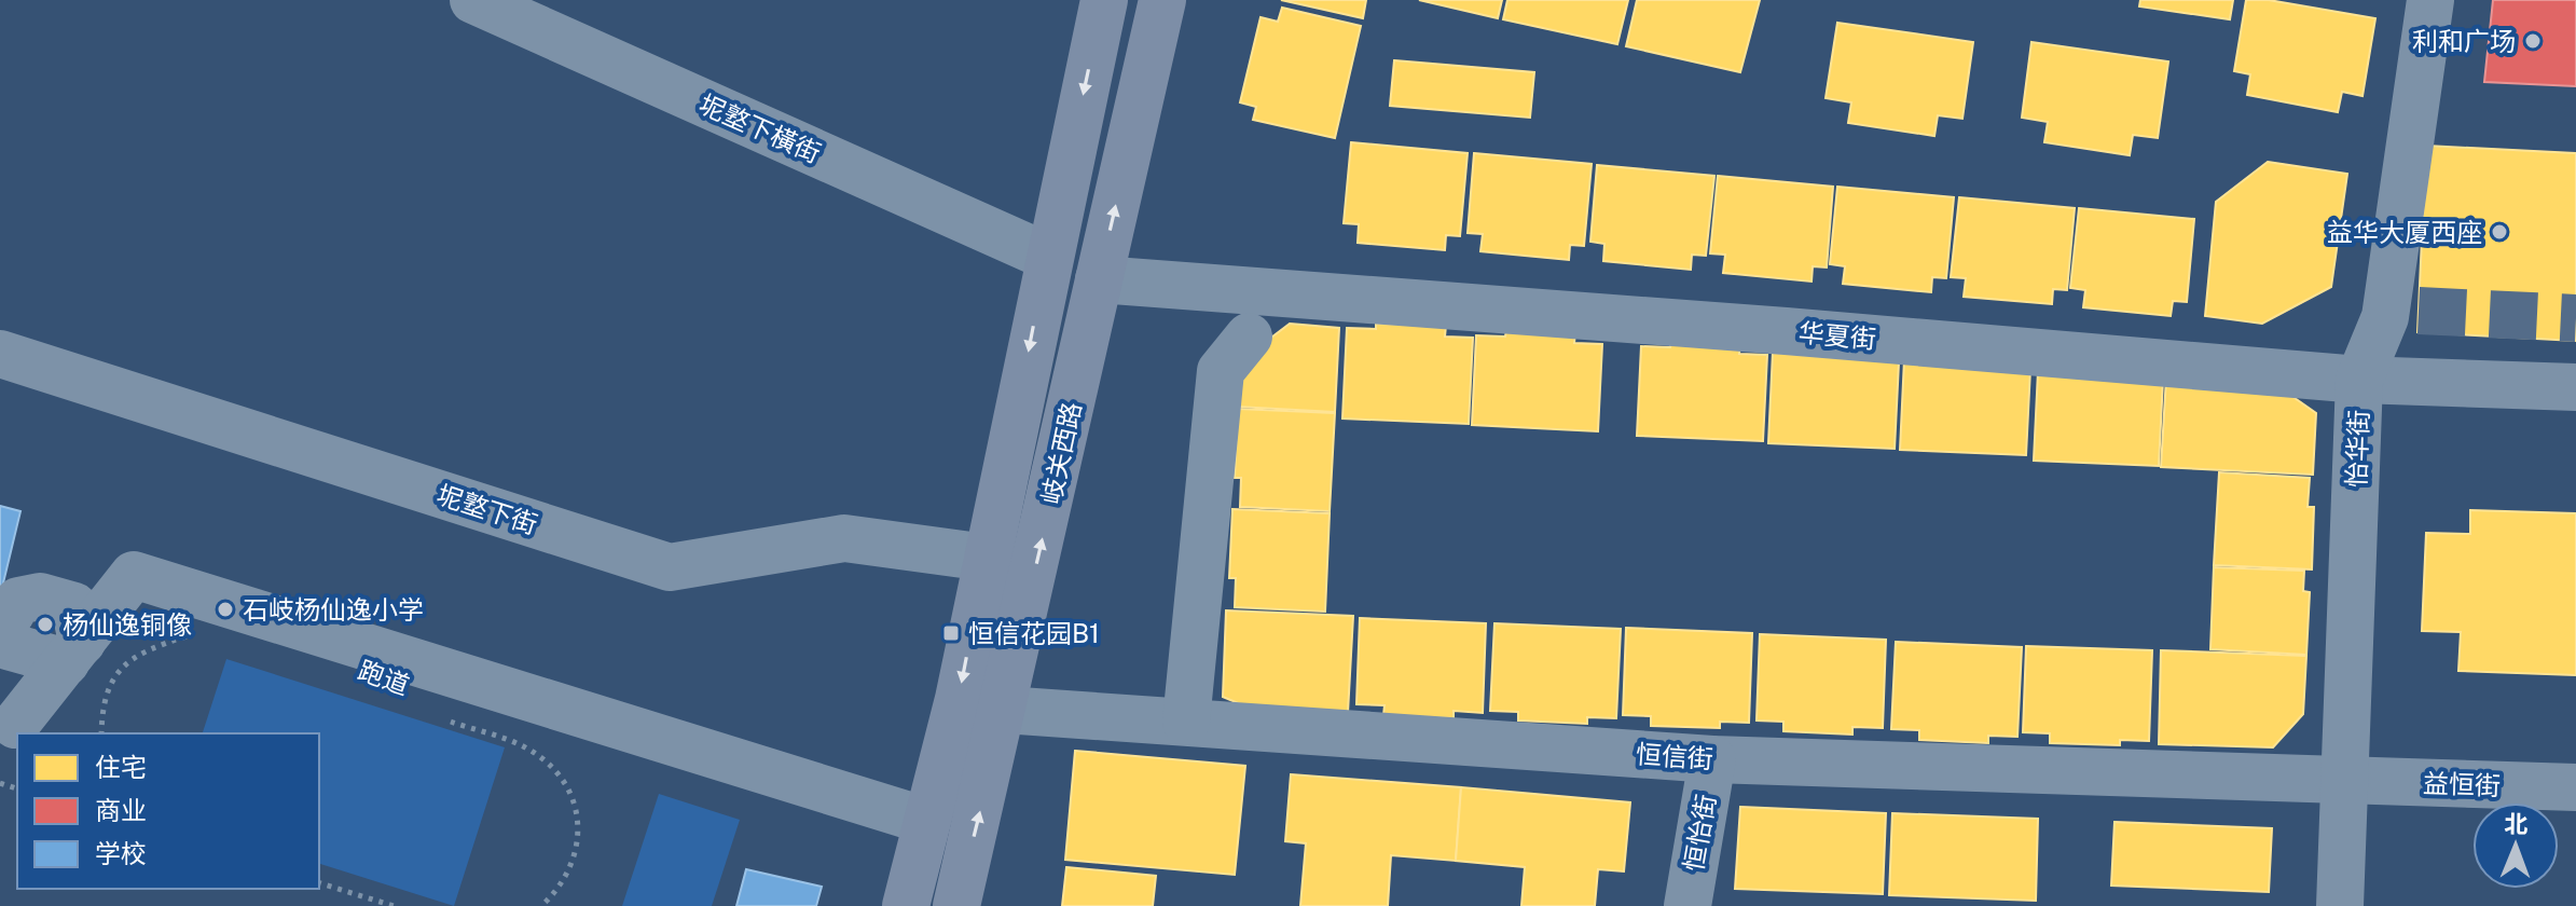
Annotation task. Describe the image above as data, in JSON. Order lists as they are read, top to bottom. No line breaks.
{"streets":{"main road":["岐关西路"],"street":["坭墪下橫街","华夏街","怡华街","坭墪下街","恒信街","益恒街","恒怡街"],"path":["跑道"]},"crossings":[["坭墪下橫街","岐关西路"],["华夏街","怡华街"],["华夏街","岐关西路"],["怡华街","恒信街"],["怡华街","益恒街"],["岐关西路","坭墪下街"],["岐关西路","恒信街"],["恒信街","益恒街"],["恒信街","恒怡街"]],"places":{"other":["利和广场","益华大厦西座","石岐杨仙逸小学","杨仙逸铜像"],"transit":["恒信花园B1"]},"legend":["住宅","商业","学校"],"north":"top"}
